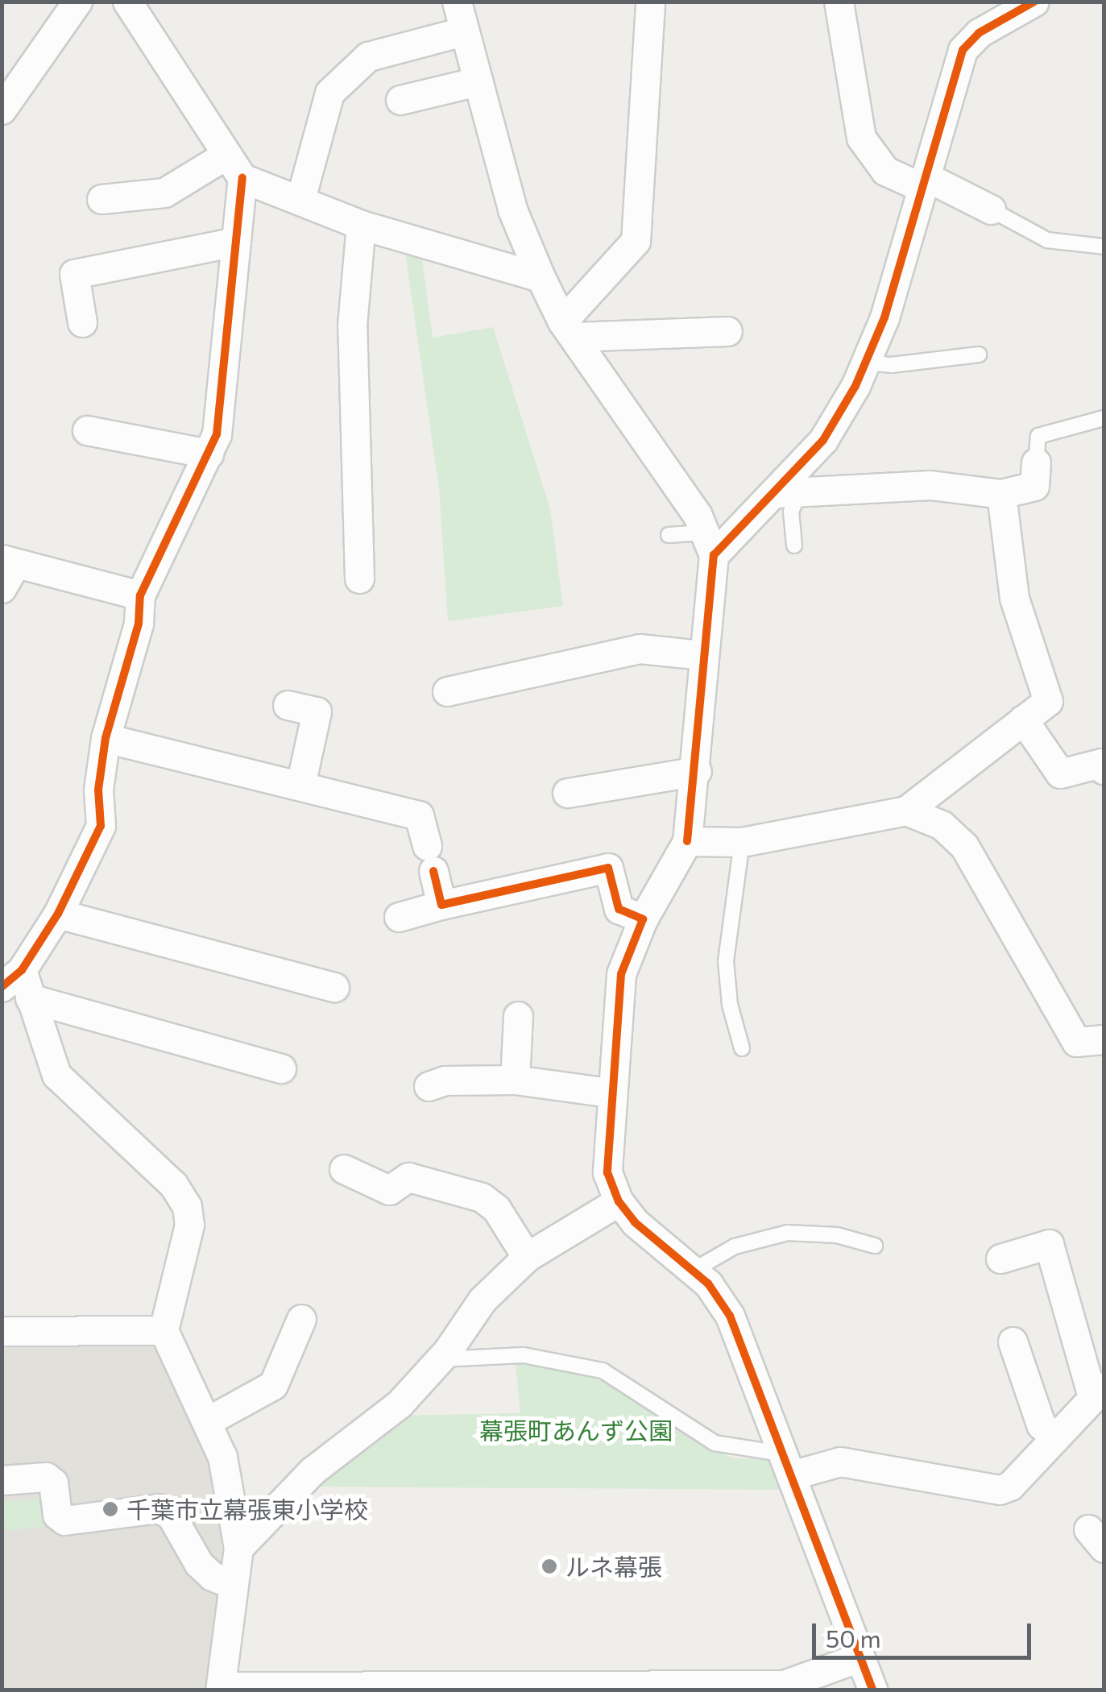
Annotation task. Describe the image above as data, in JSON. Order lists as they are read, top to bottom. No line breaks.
{"parks":["幕張町あんず公園"],"places":["千葉市立幕張東小学校","ルネ幕張"],"scale_bar":"50 m"}
